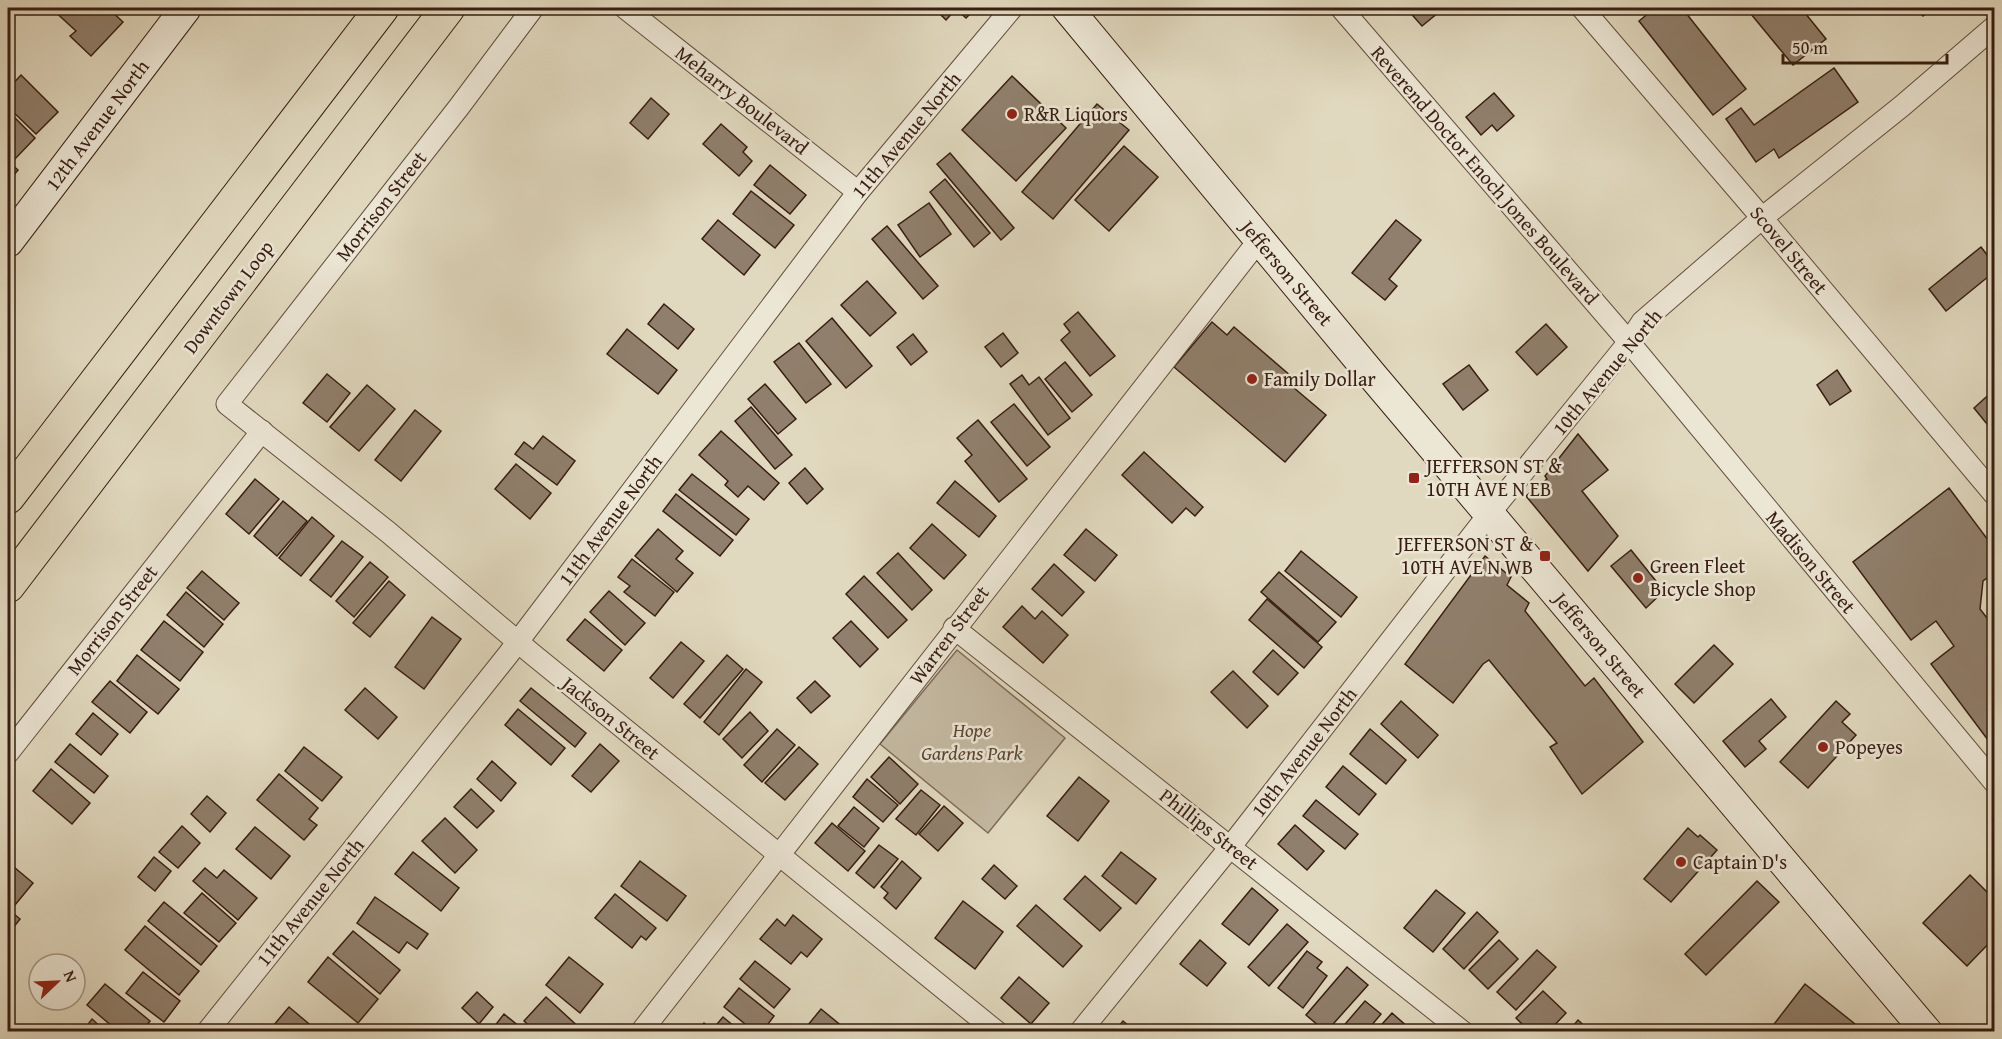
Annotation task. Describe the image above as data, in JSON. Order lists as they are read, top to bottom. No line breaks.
{"streets":{"highway":["Downtown Loop"],"main road":["12th Avenue North","Jefferson Street"],"street":["Meharry Boulevard","11th Avenue North","Reverend Doctor Enoch Jones Boulevard","Morrison Street","Scovel Street","10th Avenue North","Madison Street","Warren Street","Jackson Street","Phillips Street"]},"crossings":[["Meharry Boulevard","11th Avenue North"],["11th Avenue North","Jackson Street"],["Reverend Doctor Enoch Jones Boulevard","10th Avenue North"],["Reverend Doctor Enoch Jones Boulevard","Madison Street"],["Morrison Street","Jackson Street"],["Scovel Street","10th Avenue North"],["Jefferson Street","10th Avenue North"],["Jefferson Street","Warren Street"],["10th Avenue North","Madison Street"],["10th Avenue North","Phillips Street"],["Warren Street","Jackson Street"],["Warren Street","Phillips Street"]],"parks":["Hope Gardens Park"],"places":{"other":["R&R Liquors","Family Dollar","Green Fleet Bicycle Shop","Popeyes","Captain D's"],"transit":["JEFFERSON ST & 10TH AVE N EB","JEFFERSON ST & 10TH AVE N WB"]},"scale_bar":"50 m","north":"top right"}
